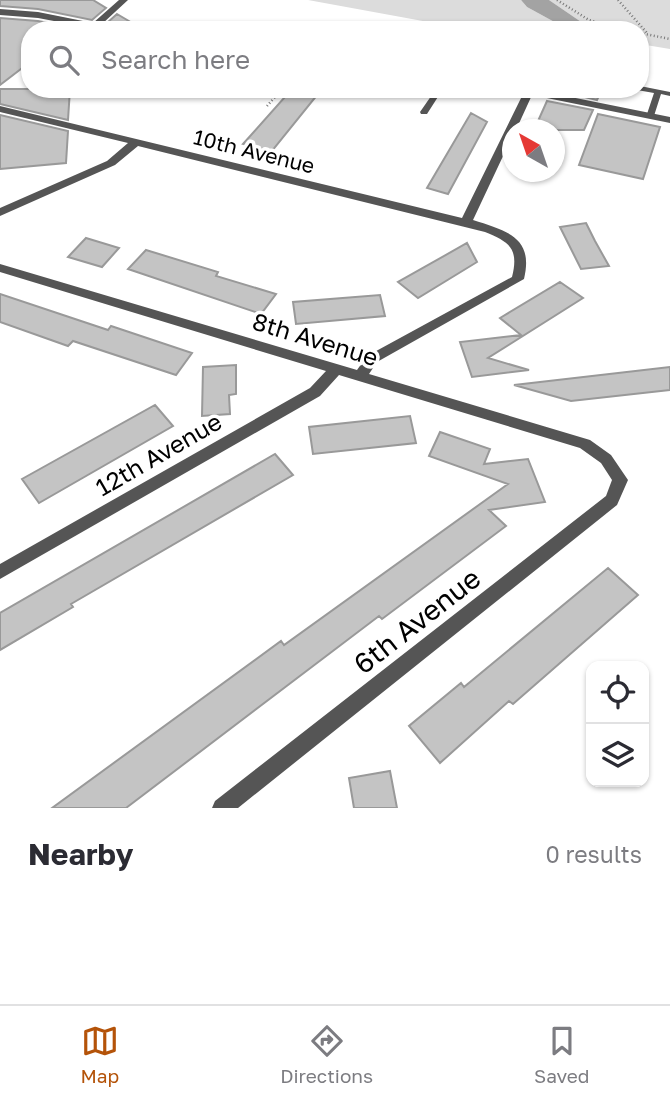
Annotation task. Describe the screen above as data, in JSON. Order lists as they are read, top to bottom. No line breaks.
{"streets":{"street":["10th Avenue","8th Avenue","12th Avenue","6th Avenue"]},"crossings":[["10th Avenue","8th Avenue"],["8th Avenue","12th Avenue"],["8th Avenue","6th Avenue"]],"north":"top left","page":{"search":"Search here","heading":["Nearby","0 results"],"nav":["Map","Directions","Saved"]}}
